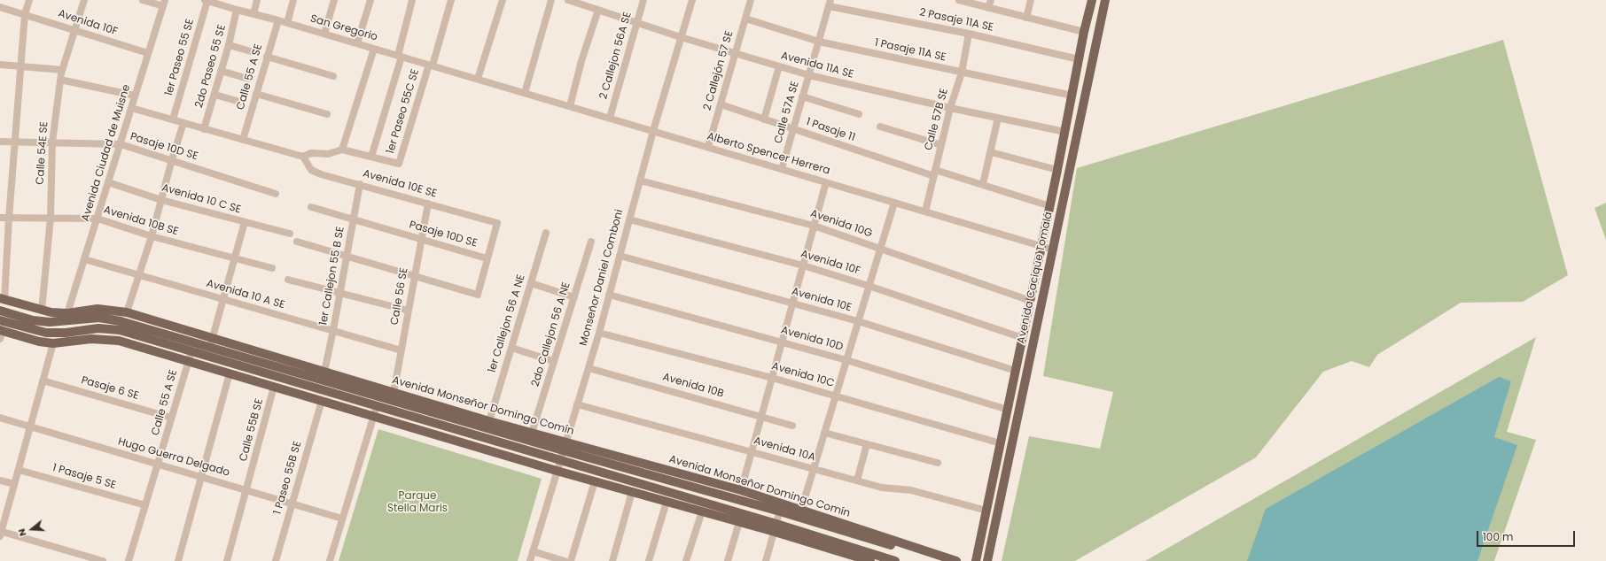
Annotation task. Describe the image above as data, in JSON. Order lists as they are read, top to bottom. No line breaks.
{"streets":{"main road":["Avenida Cacique Tomalá","Avenida Monseñor Domingo Comín"],"street":["2 Pasaje 11A SE","Avenida 10F","San Gregorio","1 Pasaje 11A SE","2 Callejon 56A SE","1er Paseo 55 SE","Avenida 11A SE","2do Paseo 55 SE","2 Callejón 57 SE","Calle 55 A SE","1er Paseo 55C SE","Calle 57A SE","Calle 57B SE","1 Pasaje 11","Pasaje 10D SE","Calle 54E SE","Avenida Ciudad de Muisne","Alberto Spencer Herrera","Avenida 10E SE","Avenida 10 C SE","Avenida 10B SE","Avenida 10G","1er Callejon 55 B SE","Monseñor Daniel Comboni","Avenida 10 A SE","Calle 56 SE","Avenida 10E","1er Callejon 56 A NE","2do Callejon 56 A NE","Avenida 10D","Avenida 10C","Avenida 10B","Pasaje 6 SE","Calle 55B SE","Avenida 10A","Hugo Guerra Delgado","1 Pasaje 5 SE","1 Paseo 55B SE"]},"crossings":[["2 Pasaje 11A SE","Calle 57A SE"],["2 Pasaje 11A SE","Calle 57B SE"],["2 Pasaje 11A SE","Avenida Cacique Tomalá"],["Avenida 10F","Calle 54E SE"],["Avenida 10F","Avenida Ciudad de Muisne"],["Avenida 10F","Monseñor Daniel Comboni"],["Avenida 10F","Avenida Cacique Tomalá"],["San Gregorio","1er Paseo 55 SE"],["San Gregorio","2do Paseo 55 SE"],["San Gregorio","Calle 55 A SE"],["San Gregorio","1er Paseo 55C SE"],["San Gregorio","Alberto Spencer Herrera"],["1 Pasaje 11A SE","2 Callejón 57 SE"],["1 Pasaje 11A SE","Calle 57A SE"],["1 Pasaje 11A SE","Calle 57B SE"],["1 Pasaje 11A SE","Avenida Cacique Tomalá"],["2 Callejon 56A SE","Avenida 11A SE"],["2 Callejon 56A SE","Alberto Spencer Herrera"],["1er Paseo 55 SE","Avenida 10E SE"],["Avenida 11A SE","2 Callejón 57 SE"],["Avenida 11A SE","Calle 57A SE"],["Avenida 11A SE","Calle 57B SE"],["Avenida 11A SE","Monseñor Daniel Comboni"],["Avenida 11A SE","Avenida Cacique Tomalá"],["2do Paseo 55 SE","Avenida 10E SE"],["2 Callejón 57 SE","1 Pasaje 11"],["2 Callejón 57 SE","Alberto Spencer Herrera"],["Calle 55 A SE","Avenida 10E SE"],["Calle 55 A SE","Pasaje 6 SE"],["Calle 55 A SE","Hugo Guerra Delgado"],["Calle 55 A SE","1 Pasaje 5 SE"],["1er Paseo 55C SE","Avenida 10E SE"],["Calle 57A SE","1 Pasaje 11"],["Calle 57A SE","Alberto Spencer Herrera"],["Calle 57B SE","1 Pasaje 11"],["Calle 57B SE","Alberto Spencer Herrera"],["1 Pasaje 11","Avenida Cacique Tomalá"],["Pasaje 10D SE","Calle 54E SE"],["Pasaje 10D SE","Avenida Ciudad de Muisne"],["Pasaje 10D SE","Avenida 10E SE"],["Pasaje 10D SE","1er Callejon 55 B SE"],["Pasaje 10D SE","Calle 56 SE"],["Calle 54E SE","Avenida 10B SE"],["Calle 54E SE","Avenida Monseñor Domingo Comín"],["Avenida Ciudad de Muisne","Avenida 10E SE"],["Avenida Ciudad de Muisne","Avenida 10 C SE"],["Avenida Ciudad de Muisne","Avenida 10B SE"],["Avenida Ciudad de Muisne","Avenida 10 A SE"],["Avenida Ciudad de Muisne","Avenida Monseñor Domingo Comín"],["Alberto Spencer Herrera","Monseñor Daniel Comboni"],["Alberto Spencer Herrera","Avenida Cacique Tomalá"],["Avenida 10E SE","1er Callejon 55 B SE"],["Avenida 10E SE","Calle 56 SE"],["Avenida 10G","Monseñor Daniel Comboni"],["Avenida 10G","Avenida Cacique Tomalá"],["1er Callejon 55 B SE","Avenida 10 A SE"],["1er Callejon 55 B SE","Avenida Monseñor Domingo Comín"],["Monseñor Daniel Comboni","Avenida 10E"],["Monseñor Daniel Comboni","Avenida 10D"],["Monseñor Daniel Comboni","Avenida 10C"],["Monseñor Daniel Comboni","Avenida 10B"],["Monseñor Daniel Comboni","Avenida Monseñor Domingo Comín"],["Monseñor Daniel Comboni","Avenida 10A"],["Avenida Cacique Tomalá","Avenida 10E"],["Avenida Cacique Tomalá","Avenida 10D"],["Avenida Cacique Tomalá","Avenida 10C"],["Avenida Cacique Tomalá","Avenida 10A"],["Avenida 10 A SE","Calle 56 SE"],["Calle 56 SE","Avenida Monseñor Domingo Comín"],["1er Callejon 56 A NE","Avenida Monseñor Domingo Comín"],["2do Callejon 56 A NE","Avenida Monseñor Domingo Comín"],["Calle 55B SE","Hugo Guerra Delgado"],["Hugo Guerra Delgado","1 Paseo 55B SE"]],"parks":["Parque Stella Maris"],"scale_bar":"100 m","north":"left"}
